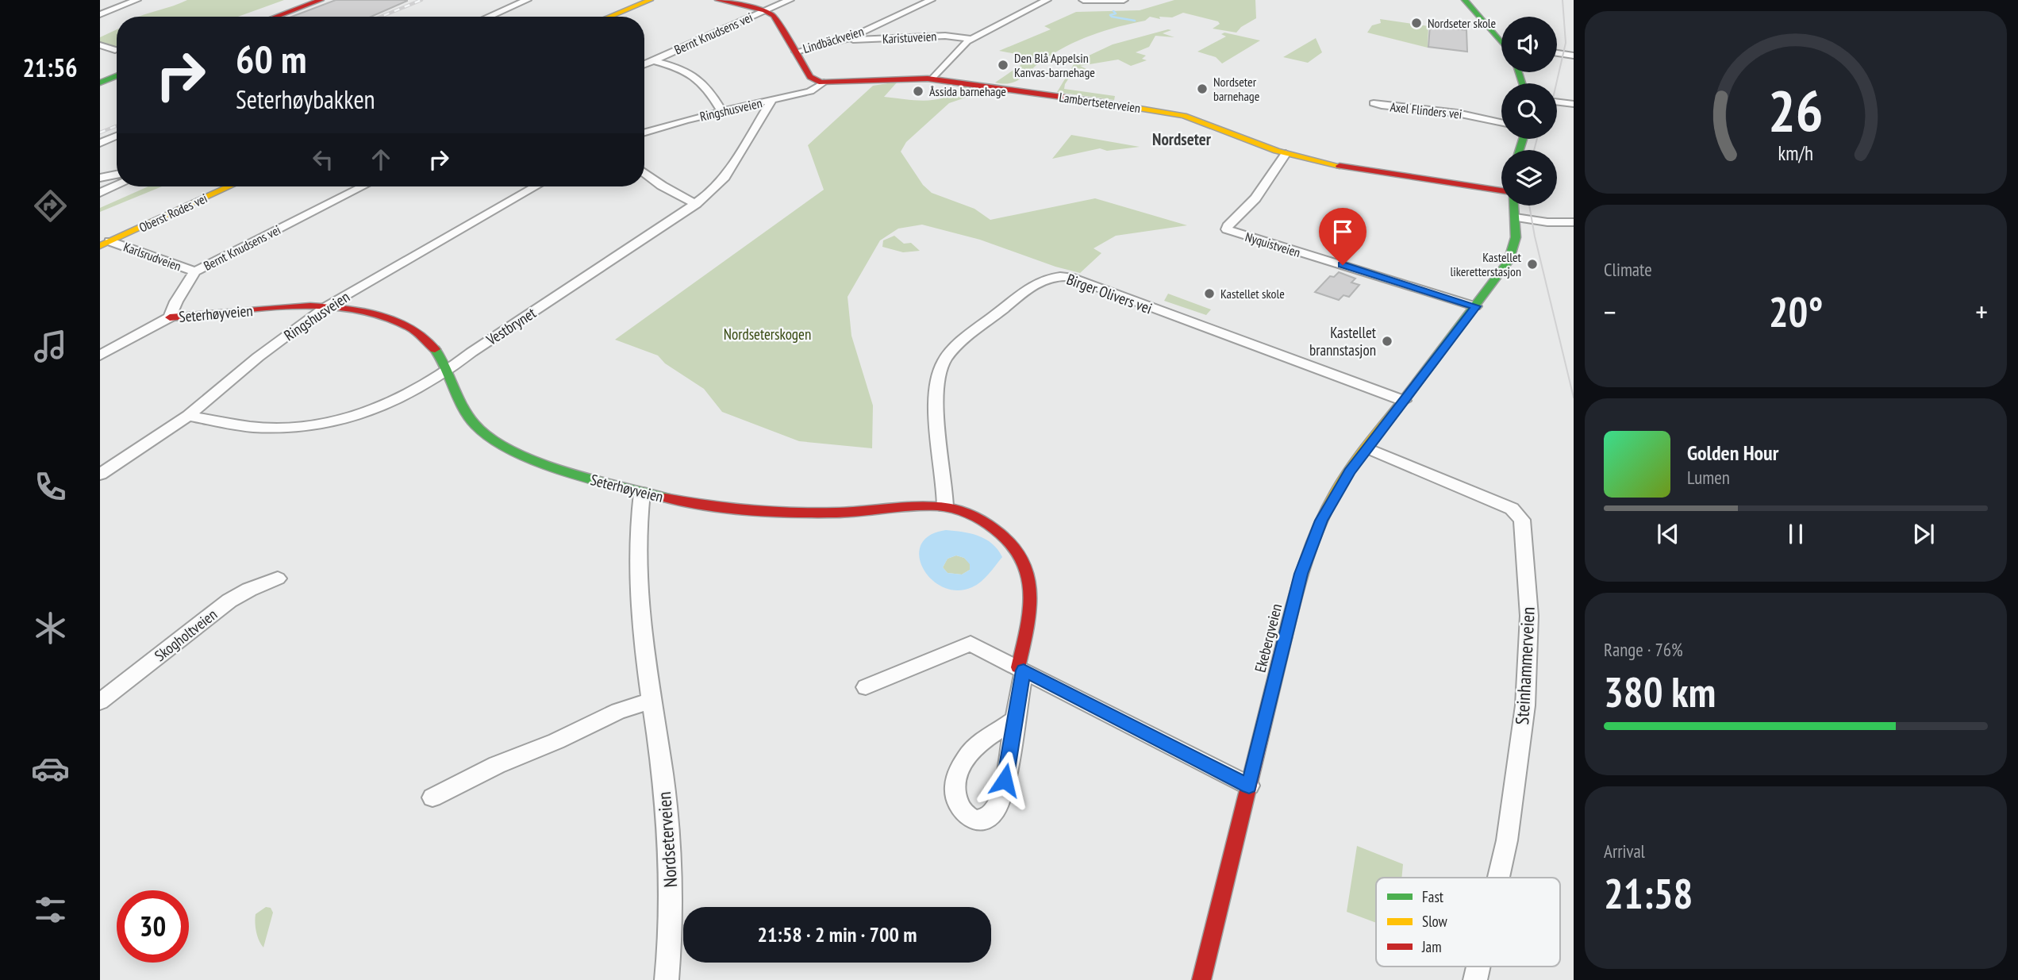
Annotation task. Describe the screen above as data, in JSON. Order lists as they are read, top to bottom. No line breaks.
{"streets":{"main road":["Lambertseterveien","Oberst Rodes vei","Seterhøyveien","Ekebergveien"],"street":["Bernt Knudsens vei","Karistuveien","Lindbäckveien","Ringshusveien","Axel Flinders vei","Nyquistveien","Karlsrudveien","Birger Olivers vei","Vestbrynet","Skogholtveien","Steinhammerveien","Nordseterveien"]},"crossings":[["Bernt Knudsens vei","Karlsrudveien"],["Bernt Knudsens vei","Seterhøyveien"],["Karistuveien","Lindbäckveien"],["Lambertseterveien","Ringshusveien"],["Lambertseterveien","Nyquistveien"],["Ringshusveien","Seterhøyveien"],["Ringshusveien","Vestbrynet"],["Oberst Rodes vei","Karlsrudveien"],["Nyquistveien","Ekebergveien"],["Birger Olivers vei","Seterhøyveien"],["Birger Olivers vei","Ekebergveien"],["Seterhøyveien","Vestbrynet"],["Seterhøyveien","Nordseterveien"],["Ekebergveien","Steinhammerveien"]],"districts":["Nordseter"],"parks":["Nordseterskogen"],"places":["Nordseter skole","Den Blå Appelsin Kanvas-barnehage","Nordseter barnehage","Åssida barnehage","Kastellet likeretterstasjon","Kastellet skole","Kastellet brannstasjon"],"legend":["Fast","Slow","Jam"],"page":{"tabs":"21:56","turn":["60 m","Seterhøybakken"],"tile":["Climate",["Range · 76%","380 km"],["Arrival","21:58"]],"heat":["−","20°","+"],"song":["Golden Hour","Lumen"],"limit":"30","trip":"21:58 · 2 min · 700 m","gauge":["26","km/h"]}}
